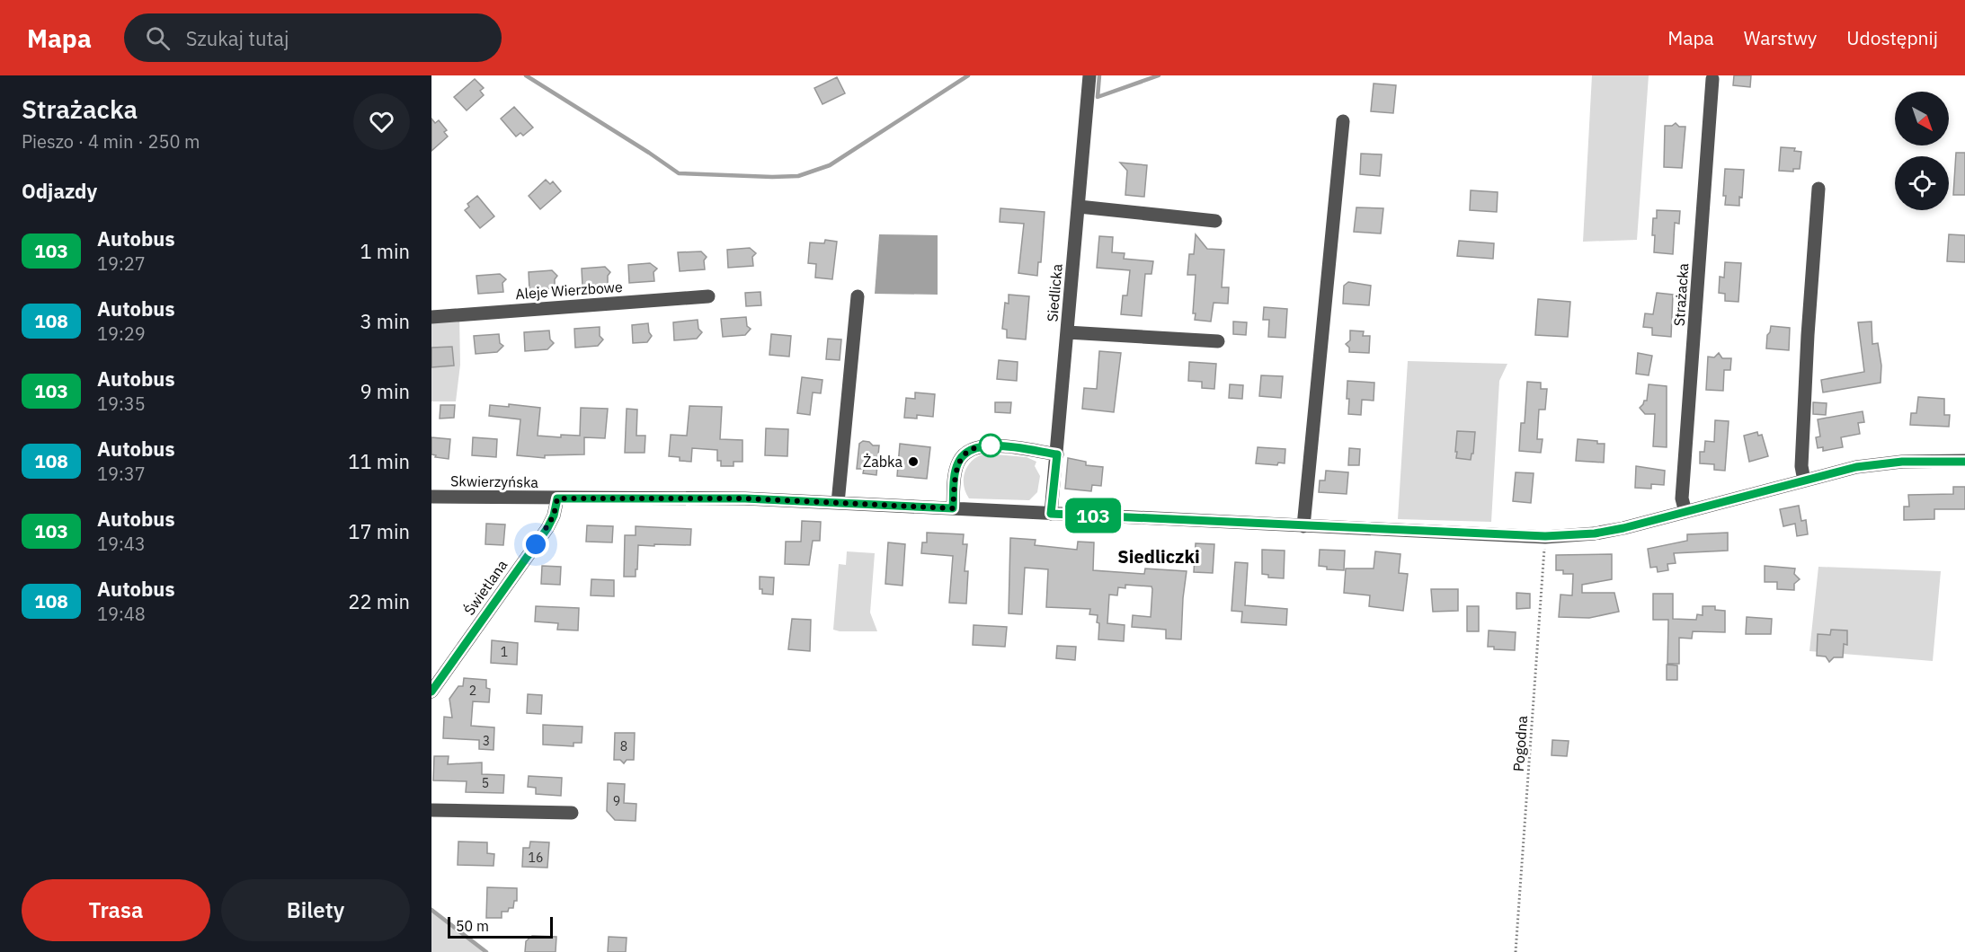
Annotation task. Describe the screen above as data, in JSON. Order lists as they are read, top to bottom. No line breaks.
{"streets":{"street":["Aleje Wierzbowe","Siedlicka","Strażacka","Skwierzyńska","Świetlana"],"path":["Pogodna"]},"crossings":[["Skwierzyńska","Świetlana"]],"districts":["Siedliczki"],"places":["Żabka"],"lines":["bus line 103"],"house_numbers":["1","2","3","8","5","9","16"],"scale_bar":"50 m","north":"bottom right","page":{"header":"Mapa","search":"Szukaj tutaj","nav":["Mapa","Warstwy","Udostępnij"],"heading":[["Strażacka","Pieszo · 4 min · 250 m"],"Odjazdy"],"on_map":"103","list":[{"mark":"103","name":"Autobus","note":"19:27","value":"1 min"},{"mark":"108","name":"Autobus","note":"19:29","value":"3 min"},{"mark":"103","name":"Autobus","note":"19:35","value":"9 min"},{"mark":"108","name":"Autobus","note":"19:37","value":"11 min"},{"mark":"103","name":"Autobus","note":"19:43","value":"17 min"},{"mark":"108","name":"Autobus","note":"19:48","value":"22 min"}],"buttons":["Trasa","Bilety"],"scale":"50 m"}}
